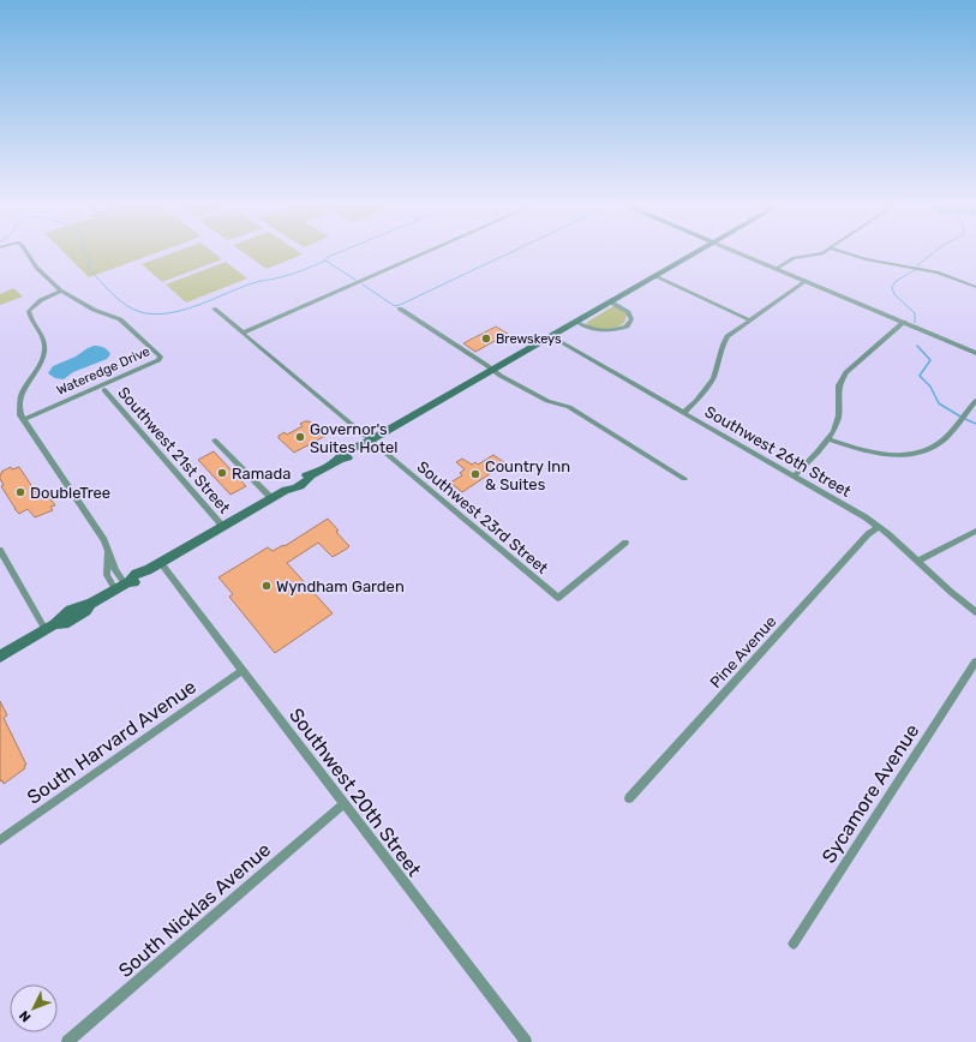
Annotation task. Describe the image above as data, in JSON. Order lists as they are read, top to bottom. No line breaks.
{"streets":{"street":["Wateredge Drive","Southwest 21st Street","Southwest 26th Street","Southwest 23rd Street","Pine Avenue","South Harvard Avenue","Southwest 20th Street","Sycamore Avenue","South Nicklas Avenue"]},"crossings":[["Southwest 26th Street","Pine Avenue"],["South Harvard Avenue","Southwest 20th Street"],["Southwest 20th Street","South Nicklas Avenue"]],"places":["Brewskeys","Governor's Suites Hotel","Ramada","Country Inn & Suites","DoubleTree","Wyndham Garden"],"north":"bottom left"}
